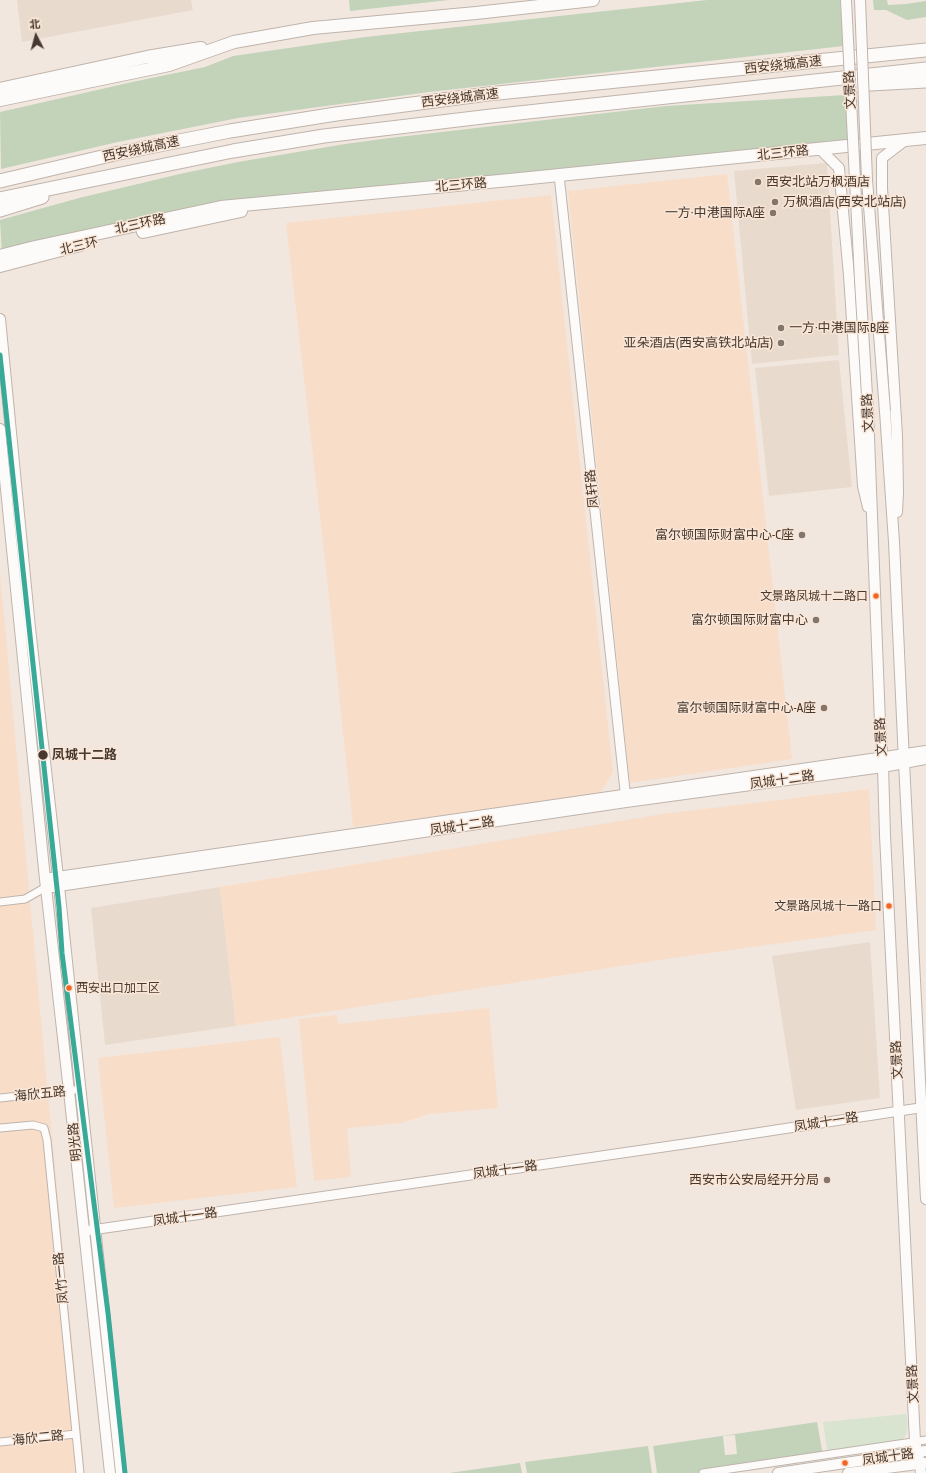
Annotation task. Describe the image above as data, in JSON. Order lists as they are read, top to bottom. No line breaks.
{"streets":{"highway":["西安绕城高速","北三环路","北三环"],"main road":["文景路","凤城十二路","明光路","凤城十路"],"street":["凤轩路","海欣五路","凤城十一路","凤竹一路","海欣二路"]},"crossings":[["文景路","凤城十二路"],["文景路","凤城十一路"],["文景路","凤城十路"],["北三环路","北三环"],["北三环路","凤轩路"],["凤轩路","凤城十二路"],["凤城十二路","明光路"],["海欣五路","明光路"],["凤城十一路","明光路"],["凤竹一路","海欣二路"]],"places":["西安北站万枫酒店","万枫酒店(西安北站店)","一方·中港国际A座","一方·中港国际B座","亚朵酒店(西安高铁北站店)","富尔顿国际财富中心-C座","文景路凤城十二路口","富尔顿国际财富中心","富尔顿国际财富中心-A座","凤城十二路","文景路凤城十一路口","西安出口加工区","西安市公安局经开分局"],"north":"top"}
